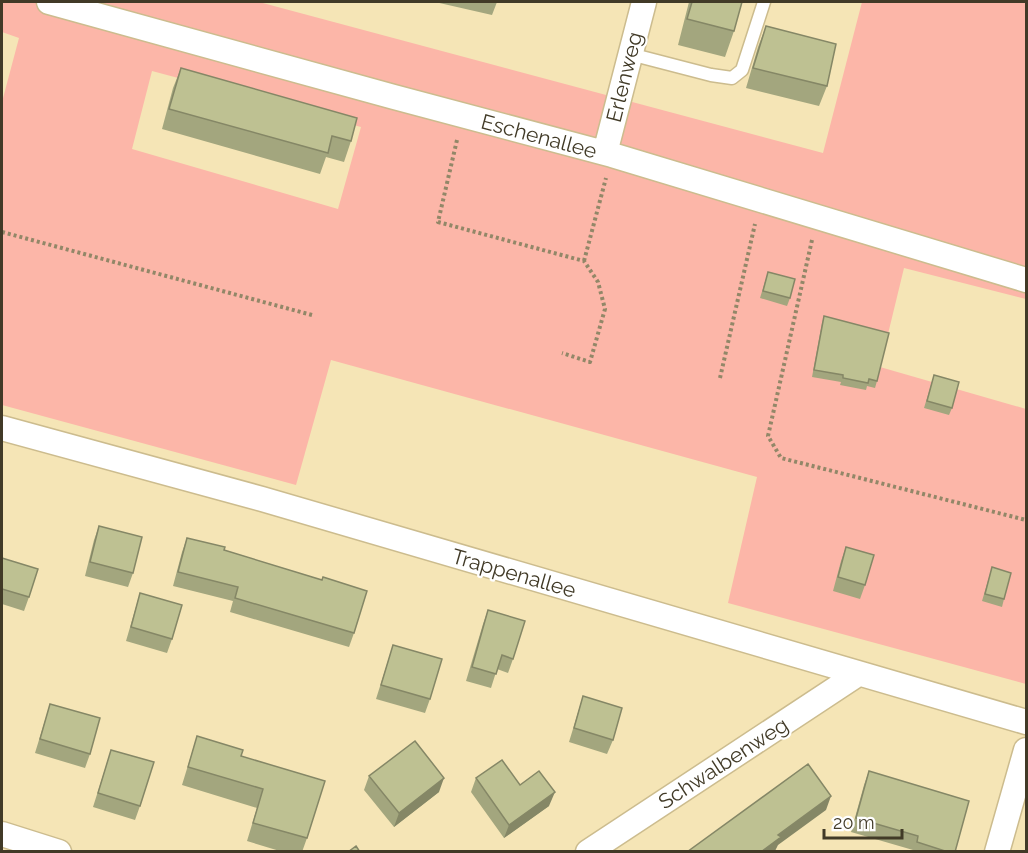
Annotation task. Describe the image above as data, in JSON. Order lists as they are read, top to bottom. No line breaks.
{"streets":{"street":["Erlenweg","Eschenallee","Trappenallee","Schwalbenweg"]},"crossings":[["Erlenweg","Eschenallee"],["Trappenallee","Schwalbenweg"]],"scale_bar":"20 m"}
